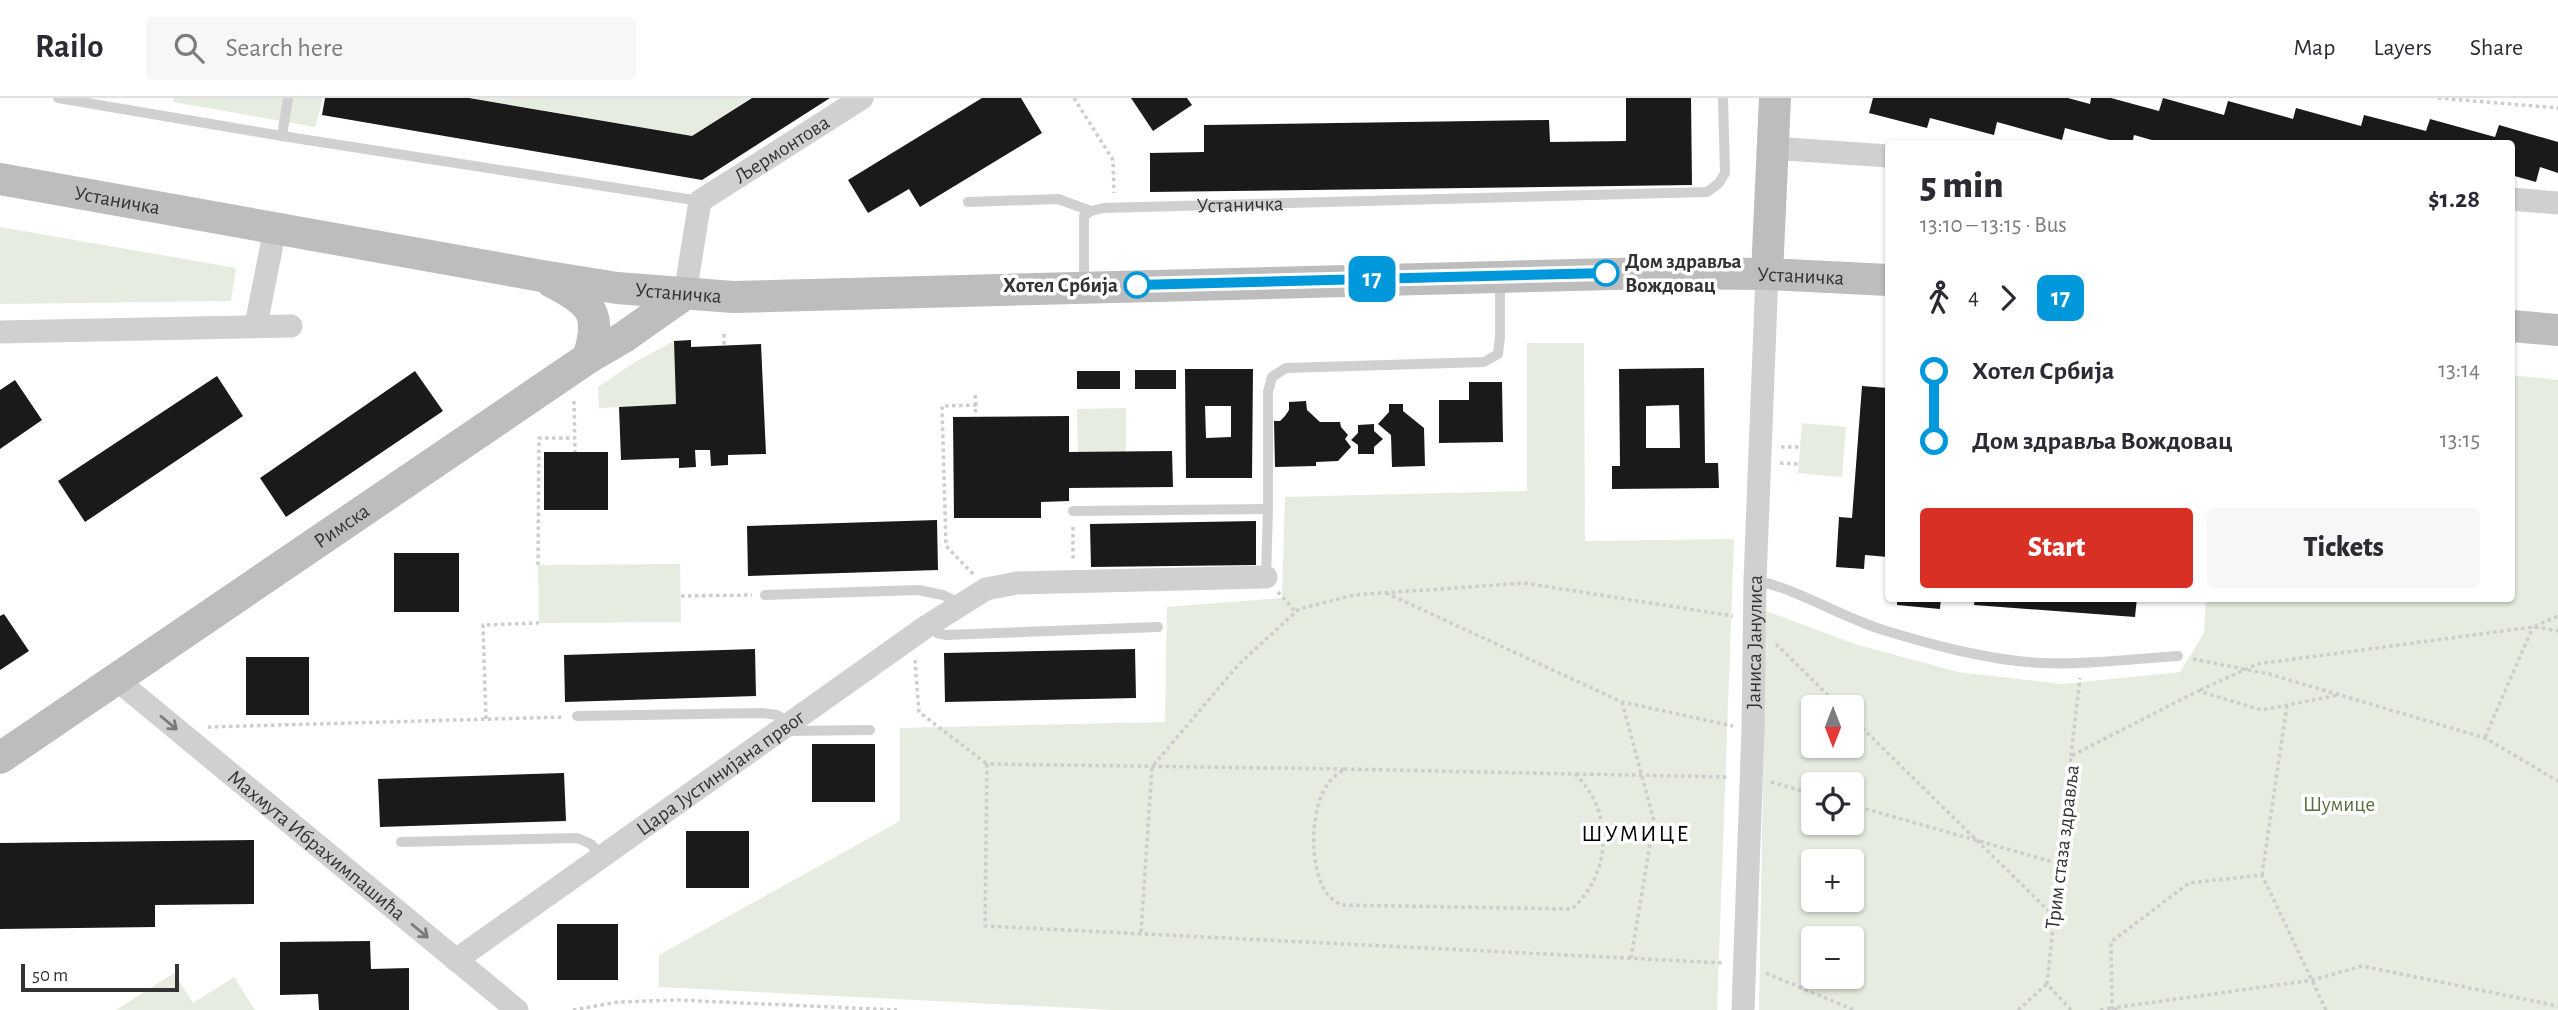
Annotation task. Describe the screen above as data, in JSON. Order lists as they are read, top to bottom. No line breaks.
{"streets":{"main road":["Устаничка","Римска"],"street":["Љермонтова","Јаниса Јанулиса","Цара Јустинијана првог","Махмута Ибрахимпашића"],"path":["Трим стаза здравља"]},"crossings":[["Устаничка","Римска"],["Устаничка","Јаниса Јанулиса"],["Римска","Махмута Ибрахимпашића"],["Цара Јустинијана првог","Махмута Ибрахимпашића"]],"one_way":["Махмута Ибрахимпашића"],"districts":["ШУМИЦЕ"],"parks":["Шумице"],"places":["Дом здравља Вождовац","Хотел Србија"],"lines":["bus line 17"],"scale_bar":"50 m","north":"bottom","page":{"header":"Railo","search":"Search here","nav":["Map","Layers","Share"],"on_map":"17","heading":["5 min","13:10 – 13:15 · Bus","$1.28"],"legs":["4","17"],"list":[{"name":"Хотел Србија","value":"13:14"},{"name":"Дом здравља Вождовац","value":"13:15"}],"buttons":["Start","Tickets"],"map_buttons":["+","−"],"scale":"50 m"}}
